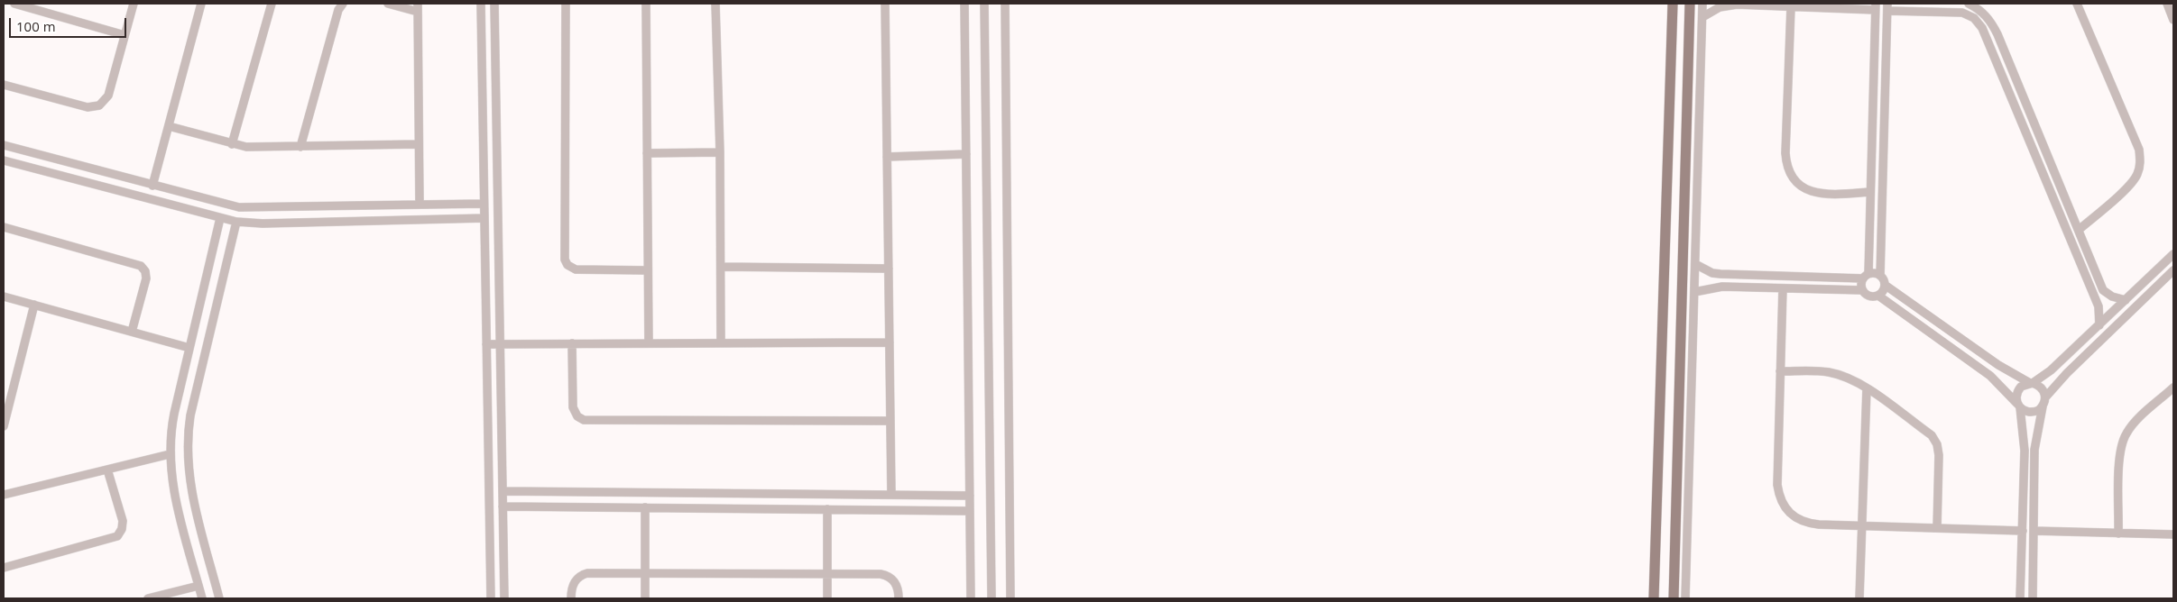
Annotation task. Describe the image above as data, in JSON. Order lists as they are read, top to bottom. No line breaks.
{"scale_bar":"100 m"}
